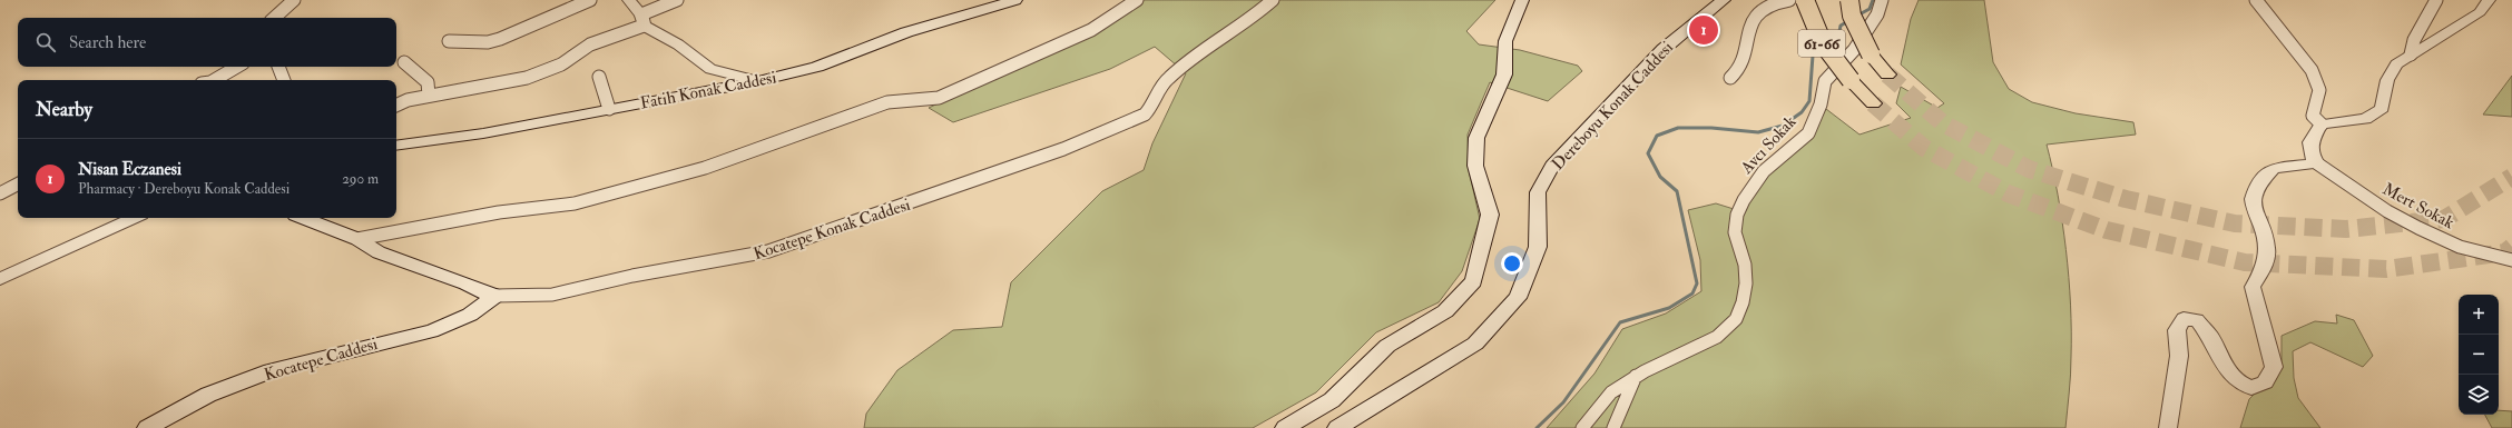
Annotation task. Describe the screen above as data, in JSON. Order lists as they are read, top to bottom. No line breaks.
{"streets":{"main road":["61-66","Fatih Konak Caddesi","Dereboyu Konak Caddesi","Kocatepe Konak Caddesi","Kocatepe Caddesi"],"street":["Avcı Sokak","Mert Sokak"]},"crossings":[["Kocatepe Konak Caddesi","Kocatepe Caddesi"]],"page":{"pins":"1","search":"Search here","heading":"Nearby","list":[{"mark":"1","name":"Nisan Eczanesi","note":"Pharmacy · Dereboyu Konak Caddesi","value":"290 m"}],"map_buttons":["+","−"]}}
